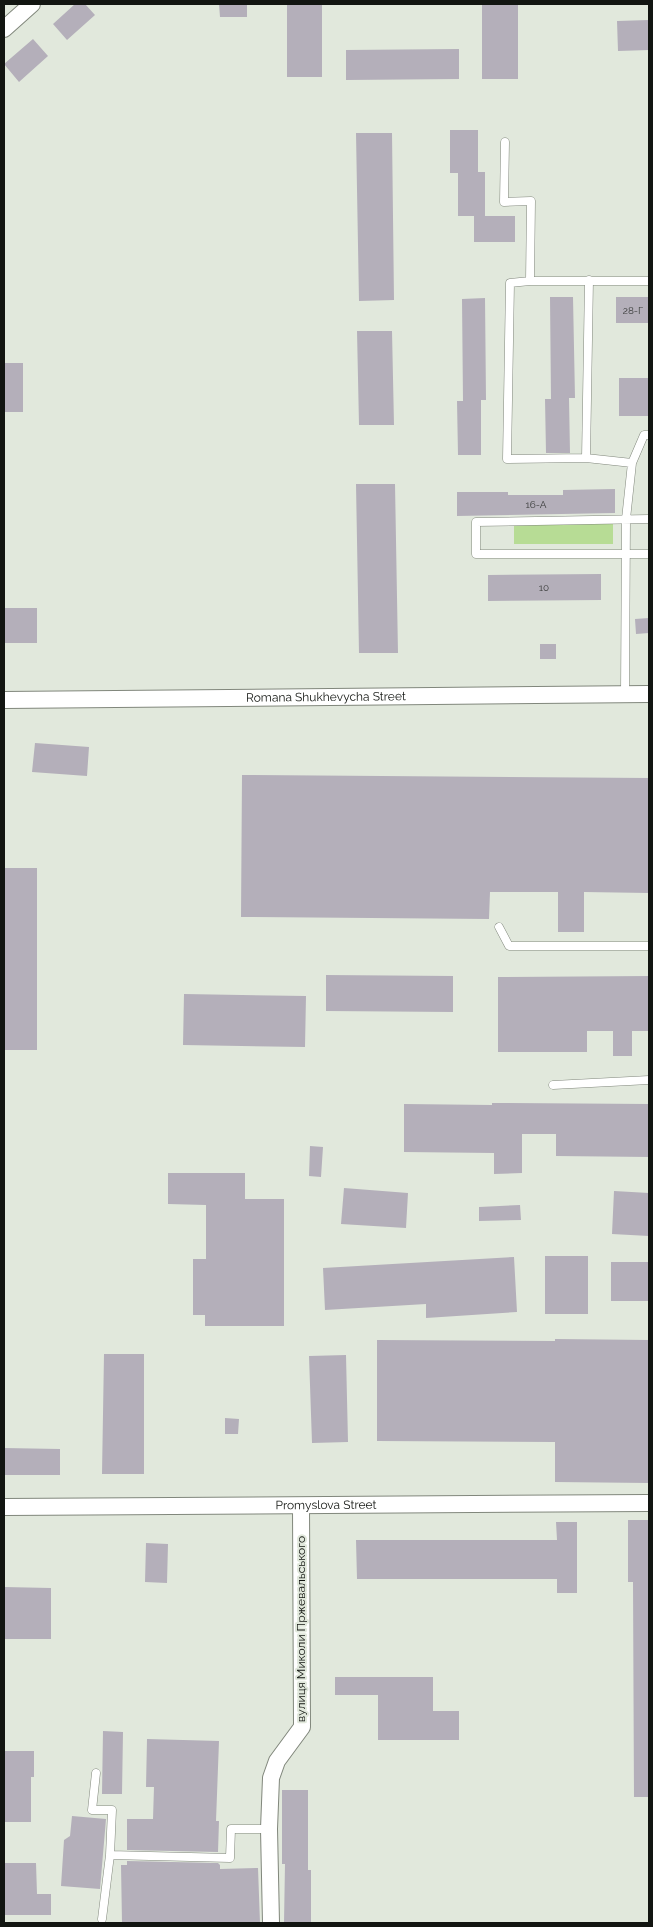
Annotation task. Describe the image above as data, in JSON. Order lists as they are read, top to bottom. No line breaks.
{"streets":{"street":["Romana Shukhevycha Street","Promyslova Street","вулиця Миколи Пржевальського"]},"crossings":[["Promyslova Street","вулиця Миколи Пржевальського"]],"house_numbers":["28-Г","16-А","10"]}
